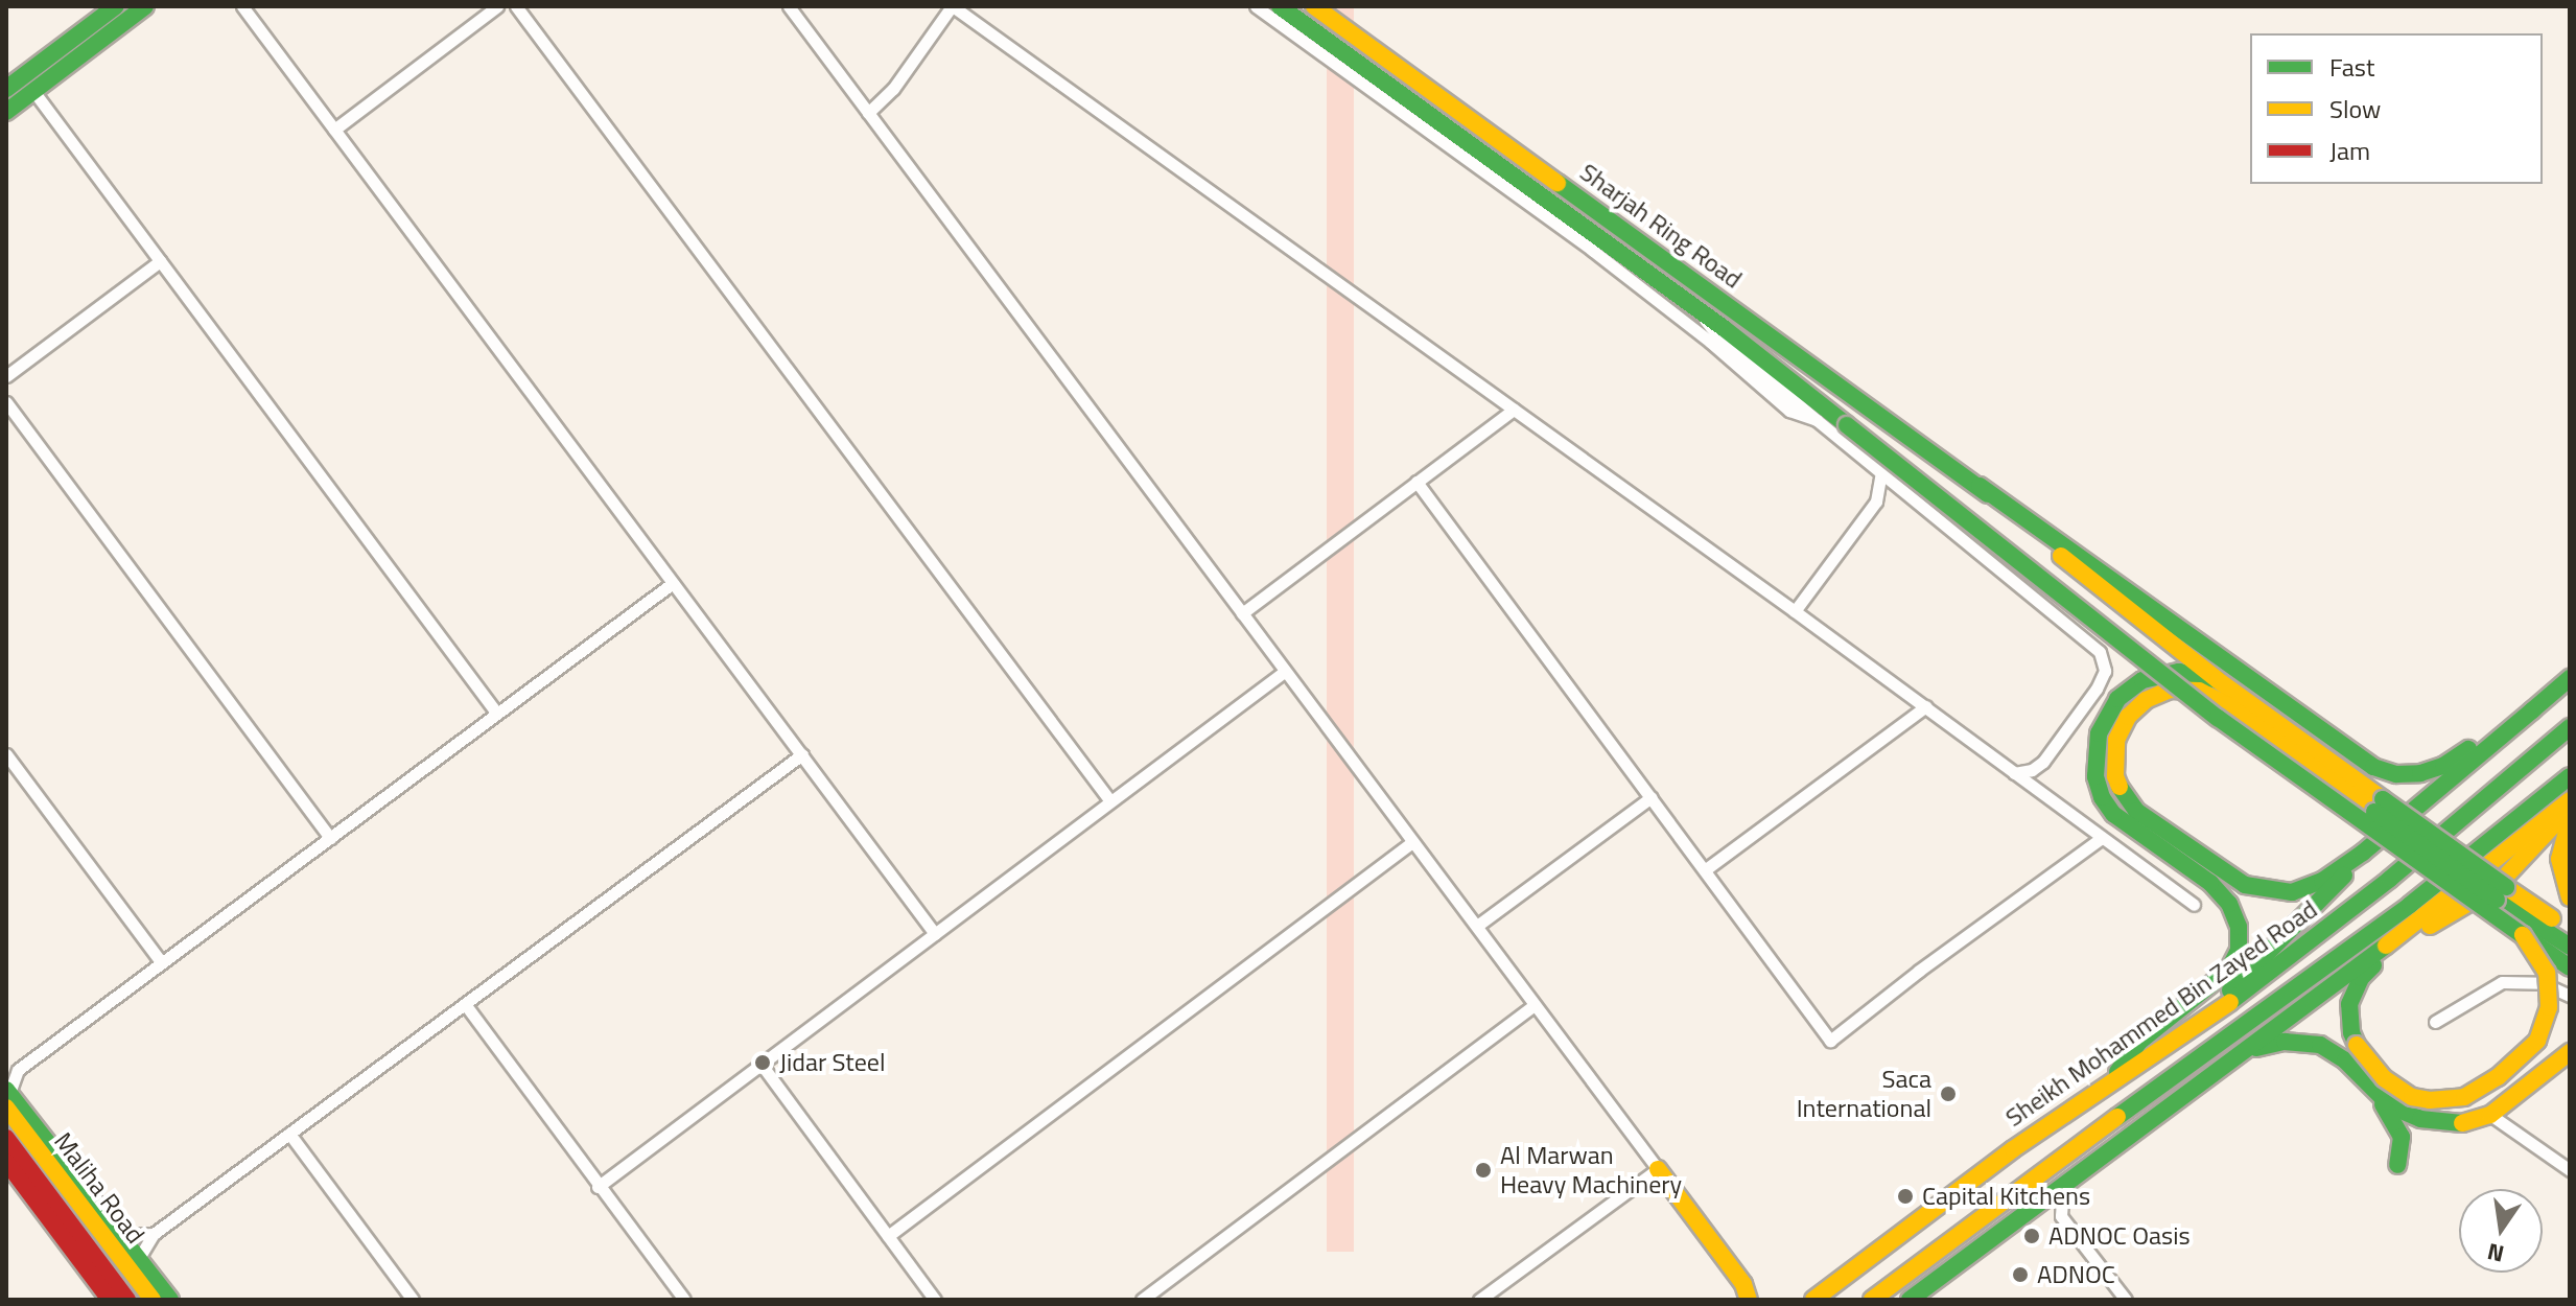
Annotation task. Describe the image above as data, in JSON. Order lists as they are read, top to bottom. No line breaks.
{"streets":{"main road":["Sharjah Ring Road","Sheikh Mohammed Bin Zayed Road","Maliha Road"]},"places":["Jidar Steel","Saca International","Al Marwan Heavy Machinery","Capital Kitchens","ADNOC Oasis","ADNOC"],"legend":["Fast","Slow","Jam"],"north":"bottom"}
